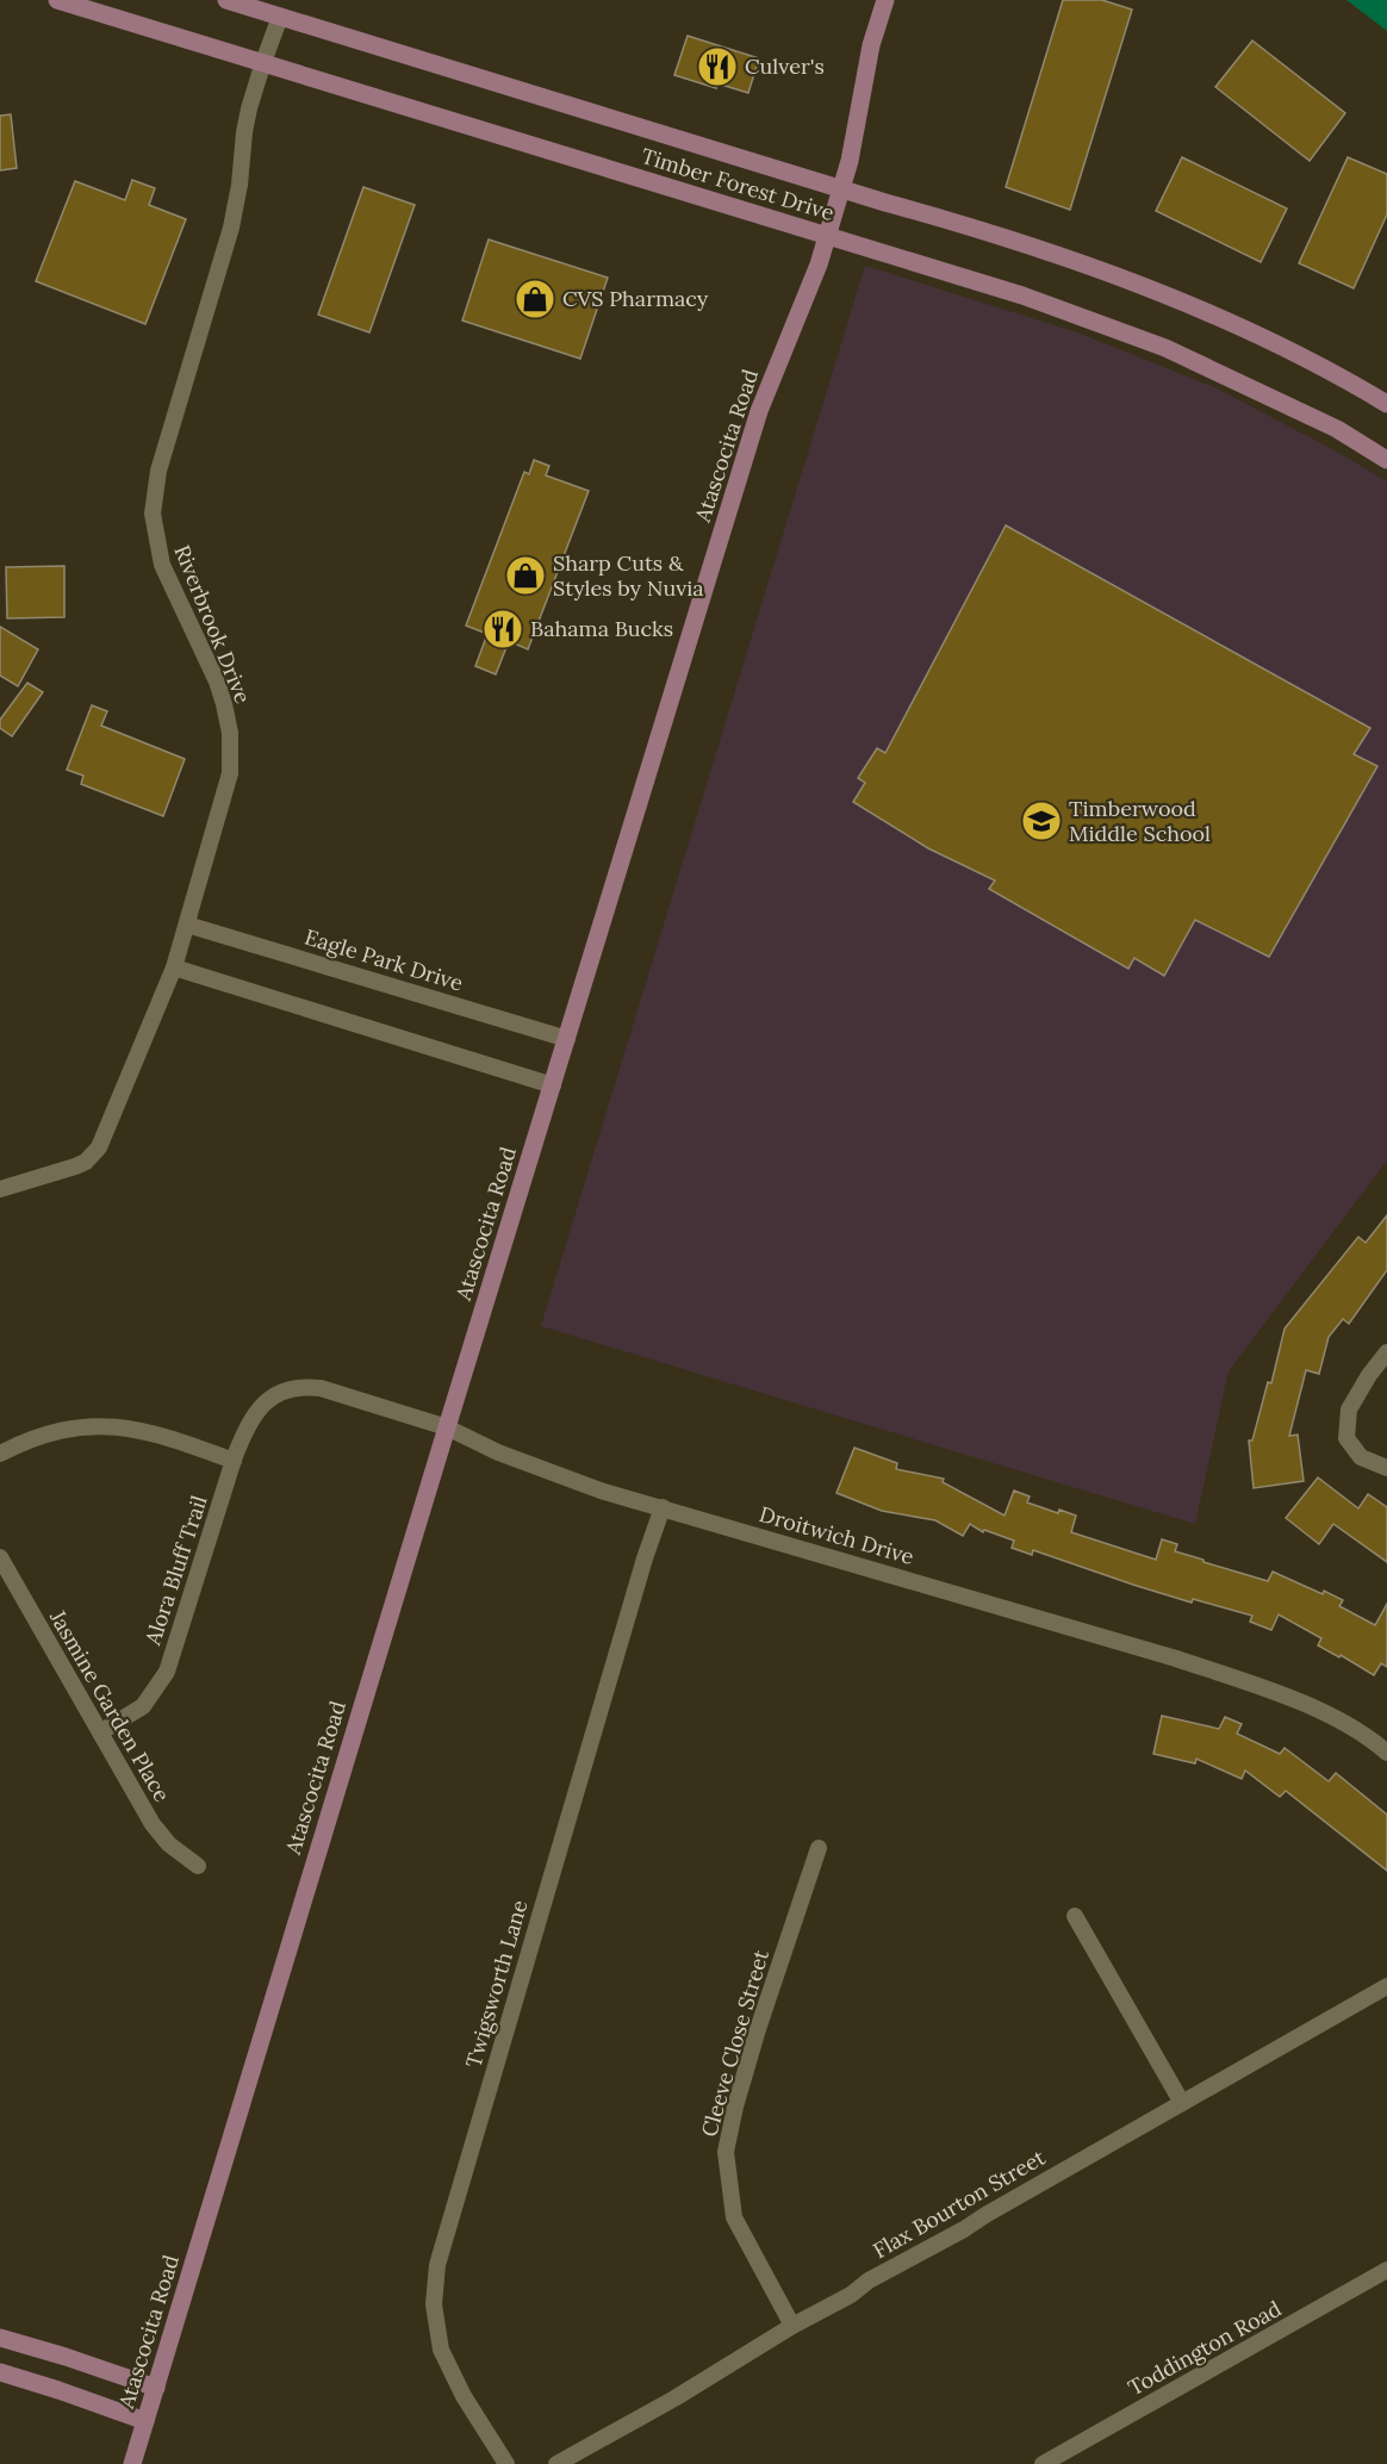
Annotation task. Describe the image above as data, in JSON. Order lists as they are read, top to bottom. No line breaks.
{"streets":{"main road":["Timber Forest Drive","Atascocita Road"],"street":["Riverbrook Drive","Eagle Park Drive","Droitwich Drive","Alora Bluff Trail","Jasmine Garden Place","Twigsworth Lane","Cleeve Close Street","Flax Bourton Street","Toddington Road"]},"crossings":[["Timber Forest Drive","Atascocita Road"],["Timber Forest Drive","Riverbrook Drive"],["Atascocita Road","Eagle Park Drive"],["Atascocita Road","Droitwich Drive"],["Riverbrook Drive","Eagle Park Drive"],["Droitwich Drive","Alora Bluff Trail"],["Droitwich Drive","Twigsworth Lane"],["Alora Bluff Trail","Jasmine Garden Place"],["Cleeve Close Street","Flax Bourton Street"]],"places":{"restaurant":["Culver's","Bahama Bucks"],"shop":["CVS Pharmacy","Sharp Cuts & Styles by Nuvia"],"school or university":["Timberwood Middle School"]}}
